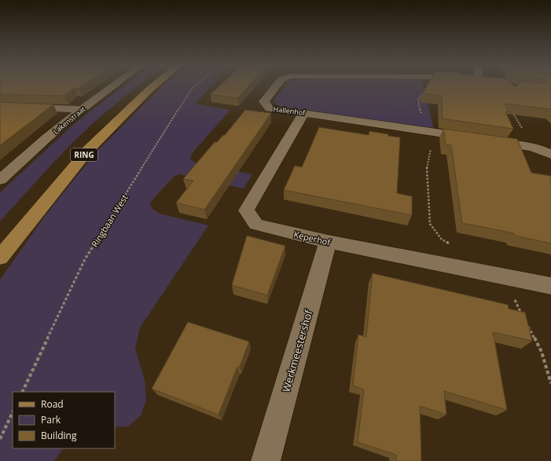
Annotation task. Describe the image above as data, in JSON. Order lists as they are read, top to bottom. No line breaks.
{"streets":{"main road":["RING"],"street":["Hallenhof","Lakenstraat","Keperhof","Werkmeestershof"],"path":["Ringbaan West"]},"crossings":[["Hallenhof","Keperhof"],["Keperhof","Werkmeestershof"]],"legend":["Road","Park","Building"]}
